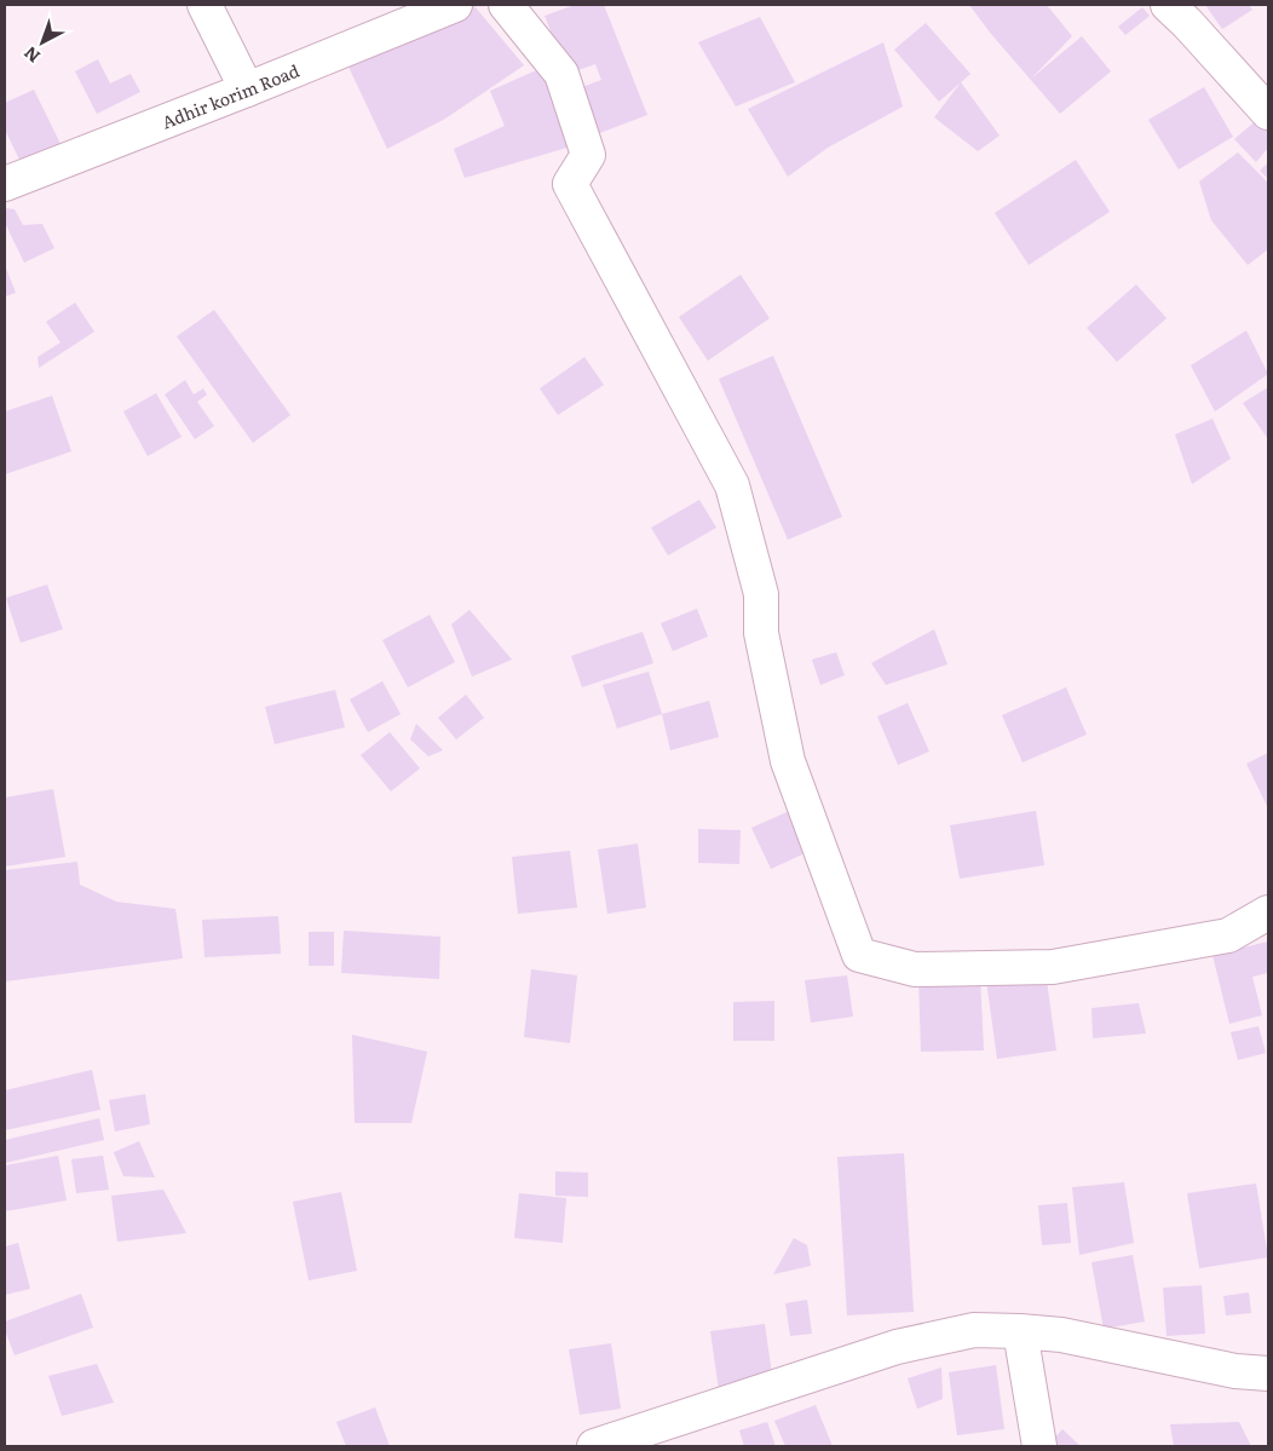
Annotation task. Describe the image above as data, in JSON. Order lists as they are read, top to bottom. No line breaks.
{"streets":{"street":["Adhir korim Road"]},"north":"bottom left"}
